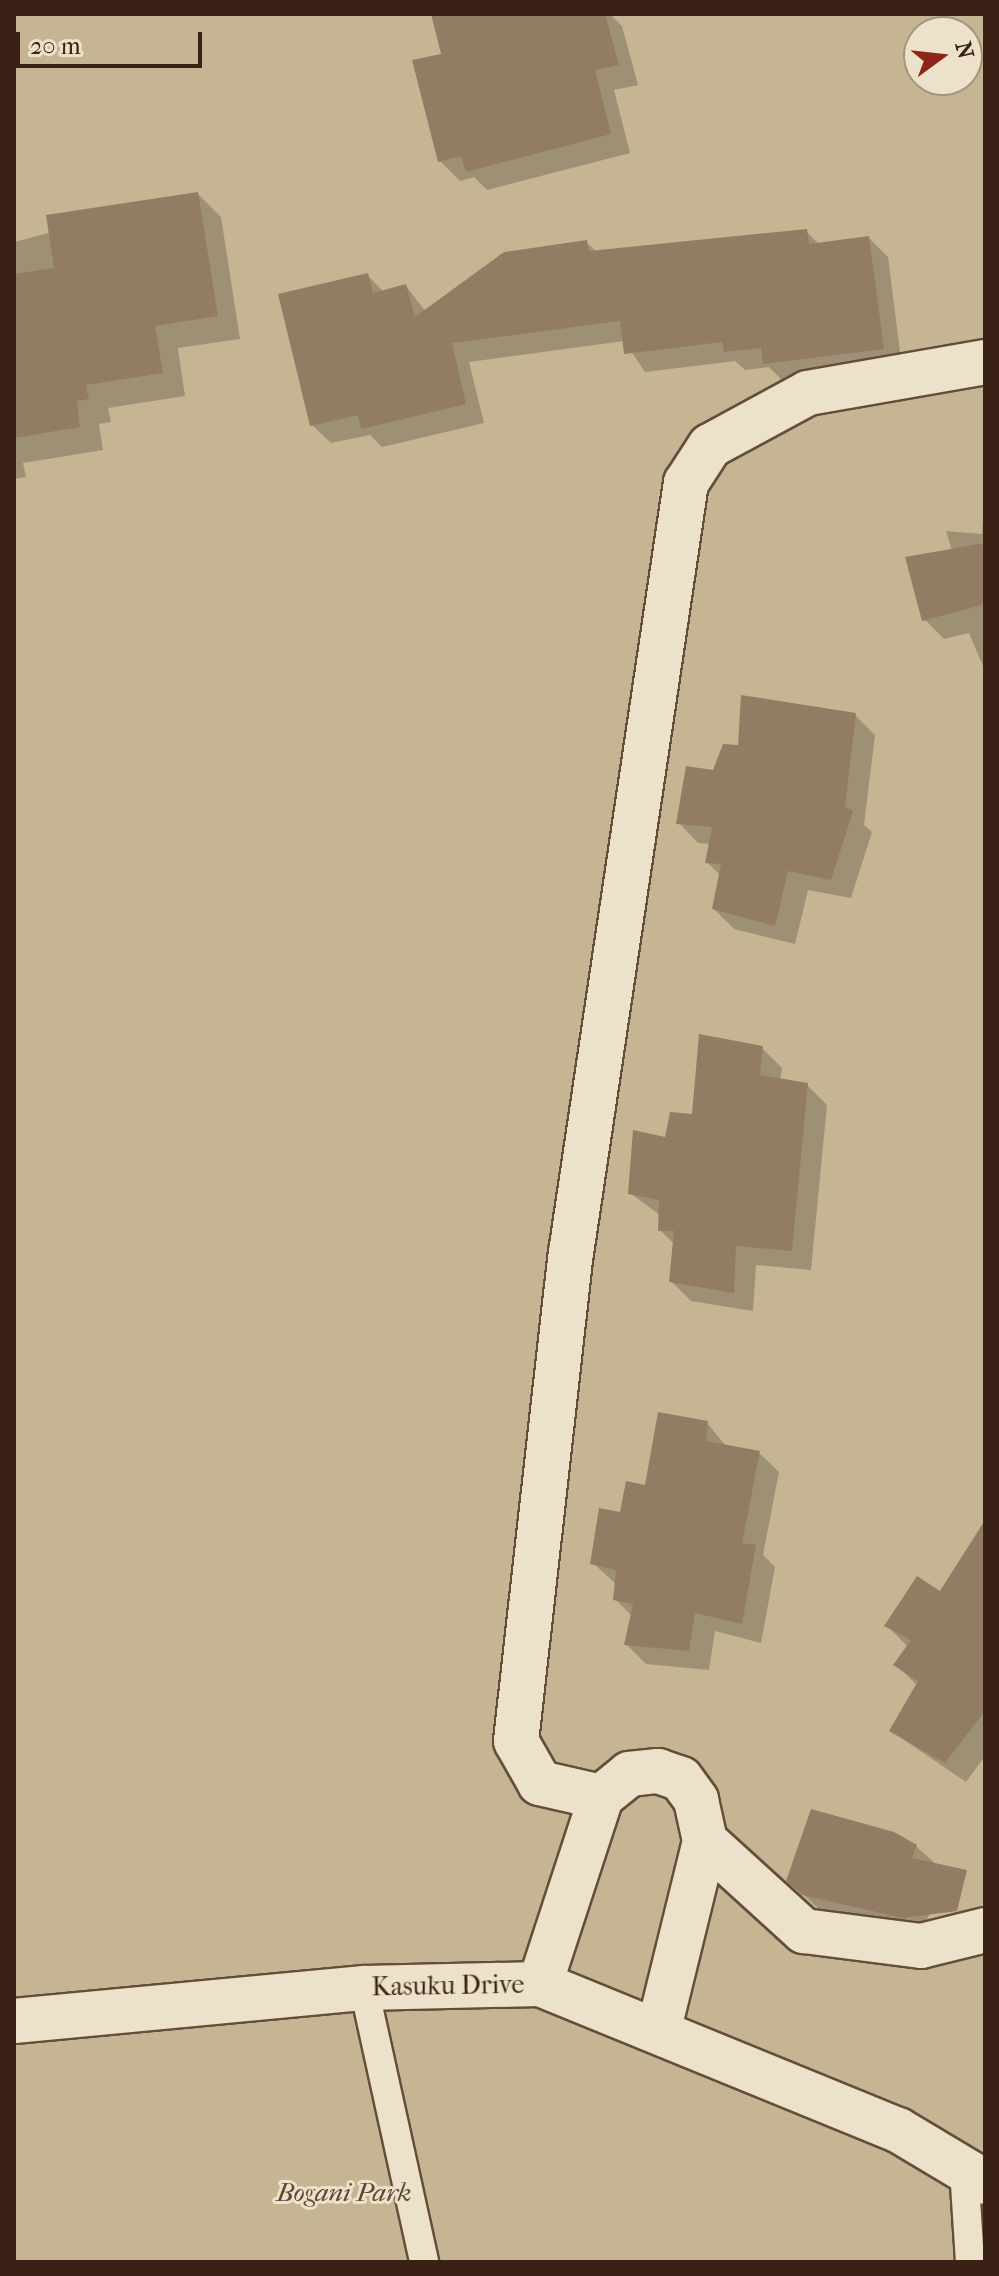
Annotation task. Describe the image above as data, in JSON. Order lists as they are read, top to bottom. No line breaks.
{"streets":{"street":["Kasuku Drive"]},"parks":["Bogani Park"],"scale_bar":"20 m","north":"right"}
